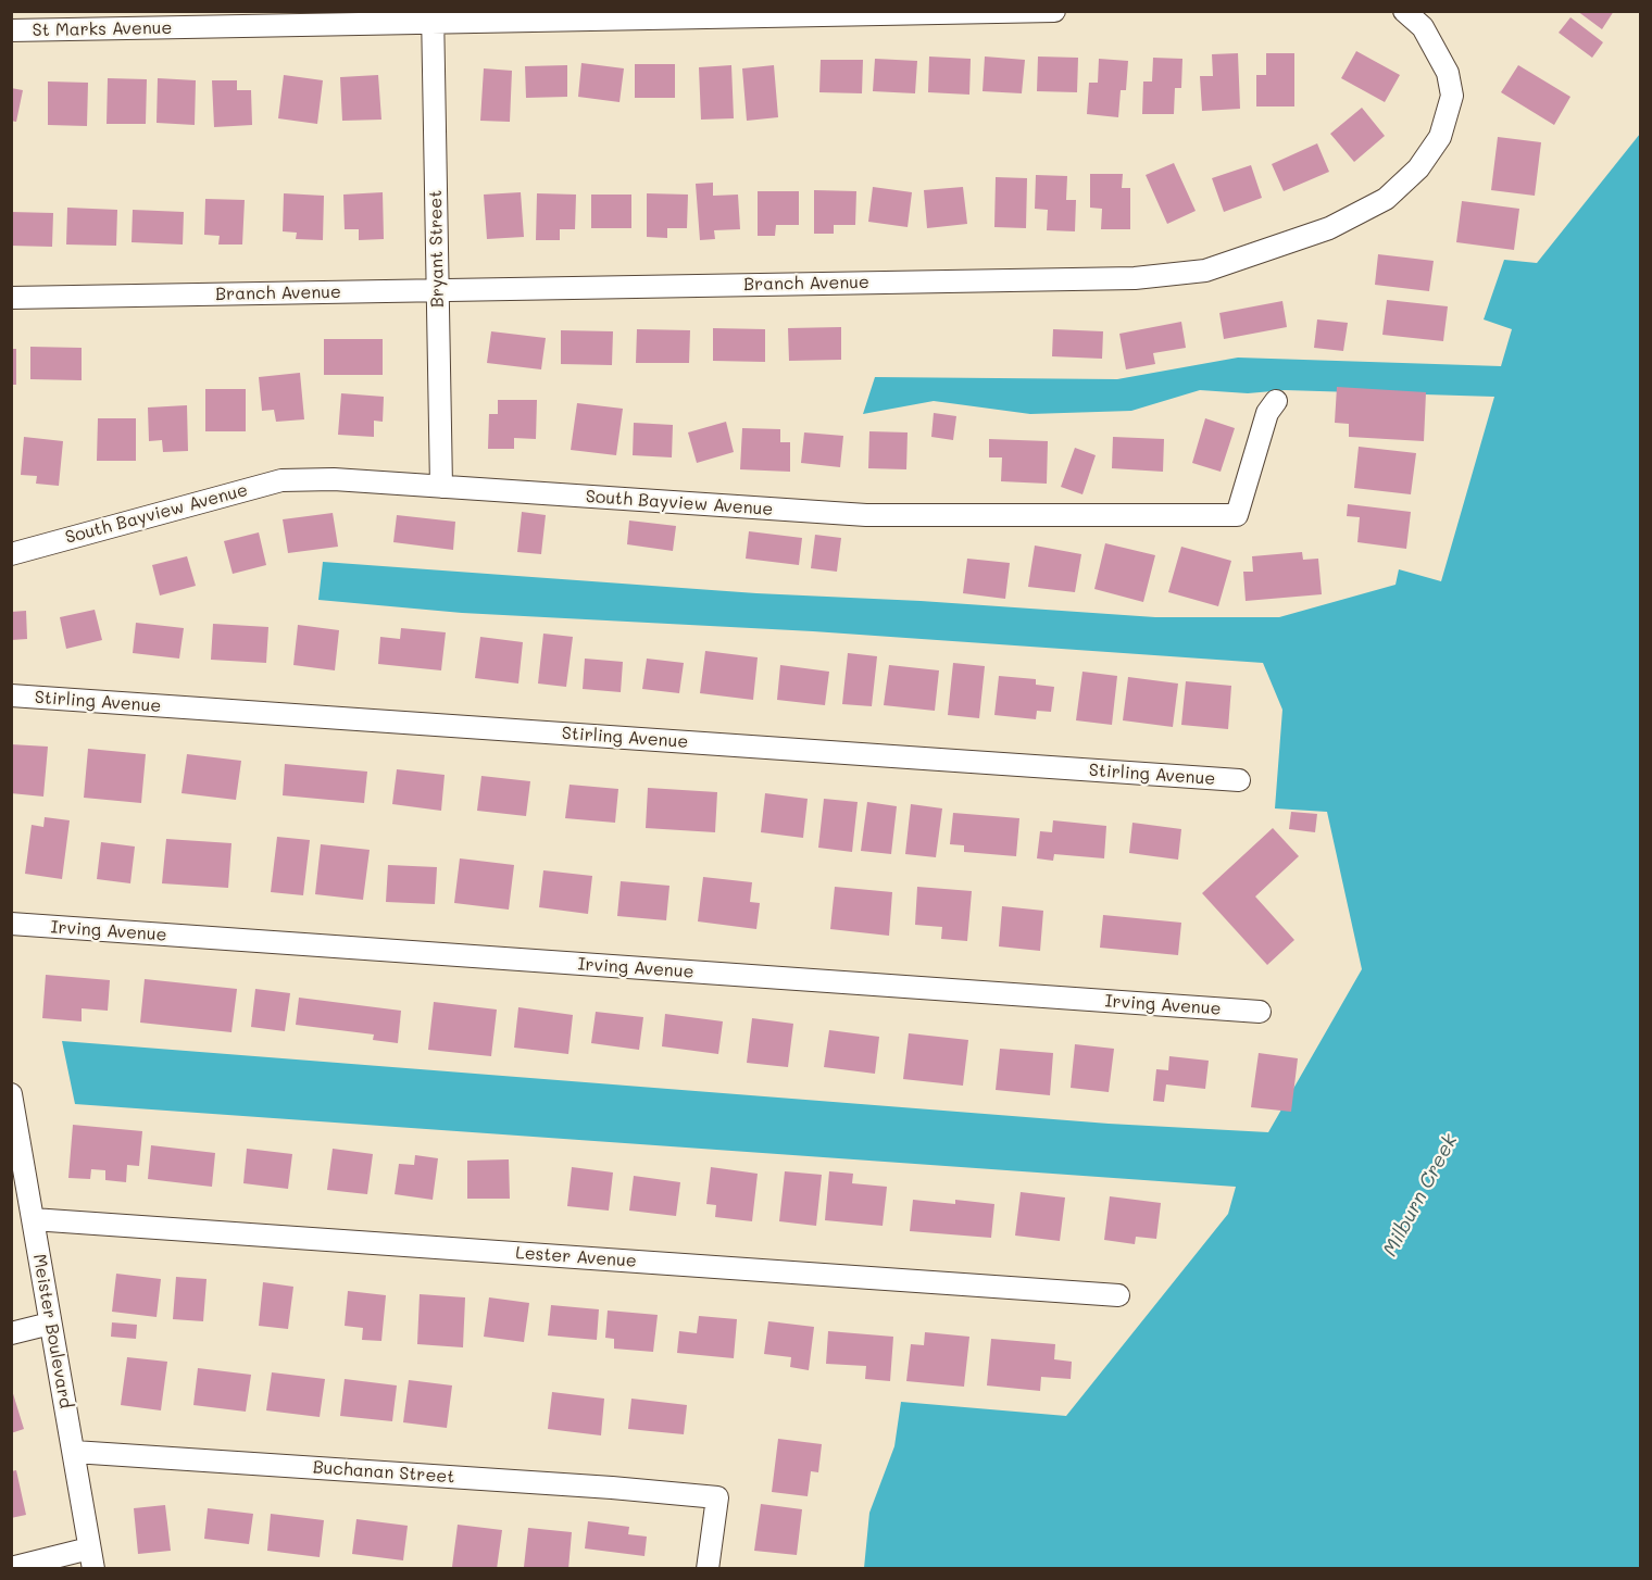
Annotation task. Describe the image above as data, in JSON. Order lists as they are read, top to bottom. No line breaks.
{"streets":{"street":["St Marks Avenue","Bryant Street","Branch Avenue","South Bayview Avenue","Stirling Avenue","Irving Avenue","Lester Avenue","Meister Boulevard","Buchanan Street"]},"crossings":[["St Marks Avenue","Bryant Street"],["Bryant Street","Branch Avenue"],["Bryant Street","South Bayview Avenue"],["Lester Avenue","Meister Boulevard"],["Meister Boulevard","Buchanan Street"]],"water":["Milburn Creek"]}
